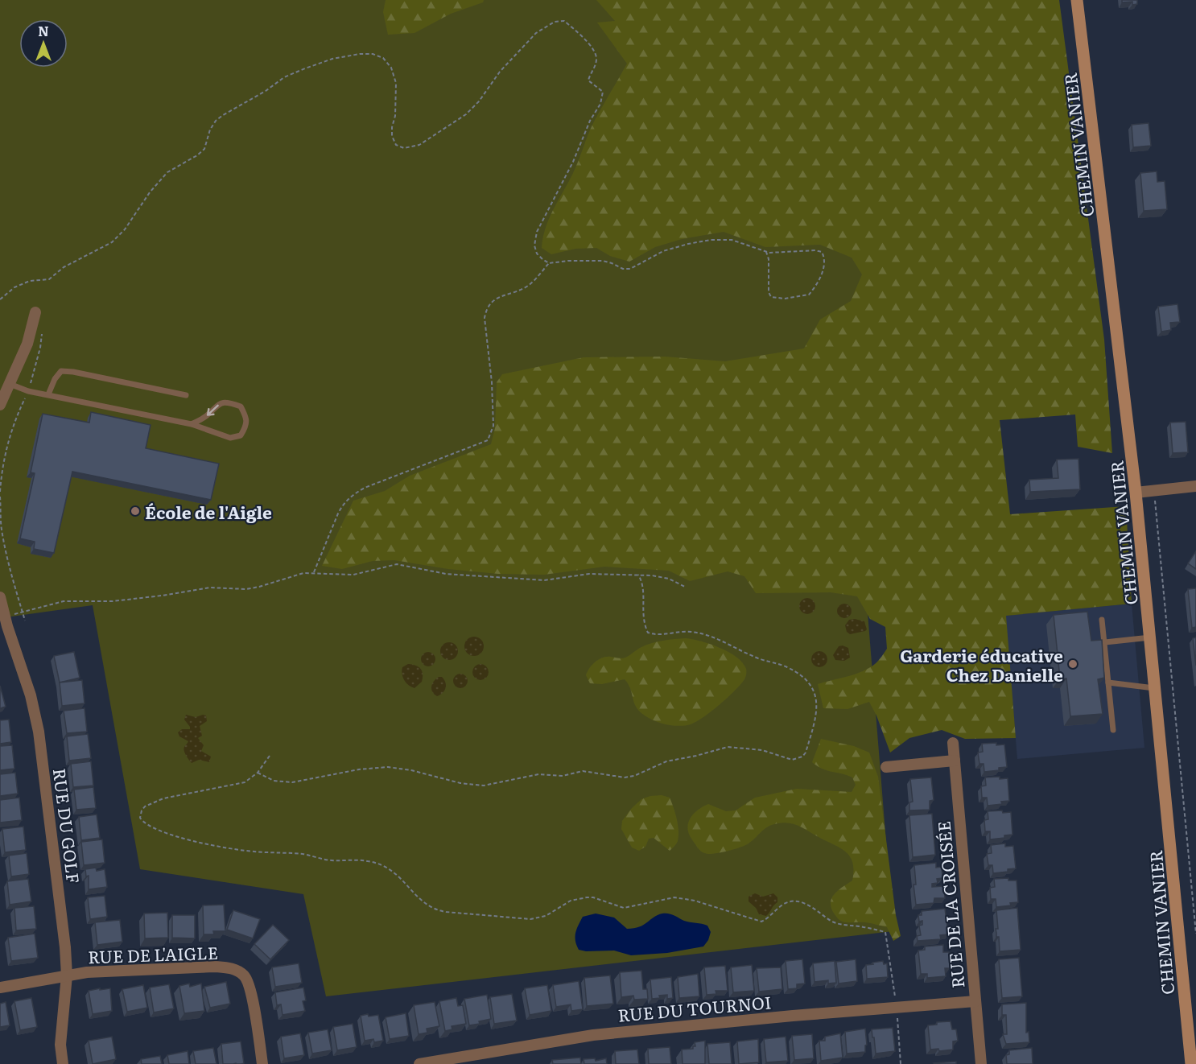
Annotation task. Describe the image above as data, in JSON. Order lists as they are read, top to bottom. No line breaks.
{"streets":{"main road":["CHEMIN VANIER"],"street":["RUE DU GOLF","RUE DE LA CROISÉE","RUE DE L'AIGLE","RUE DU TOURNOI"]},"crossings":[["RUE DU GOLF","RUE DE L'AIGLE"],["RUE DE LA CROISÉE","RUE DU TOURNOI"]],"places":["École de l'Aigle","Garderie éducative Chez Danielle"],"north":"top"}
